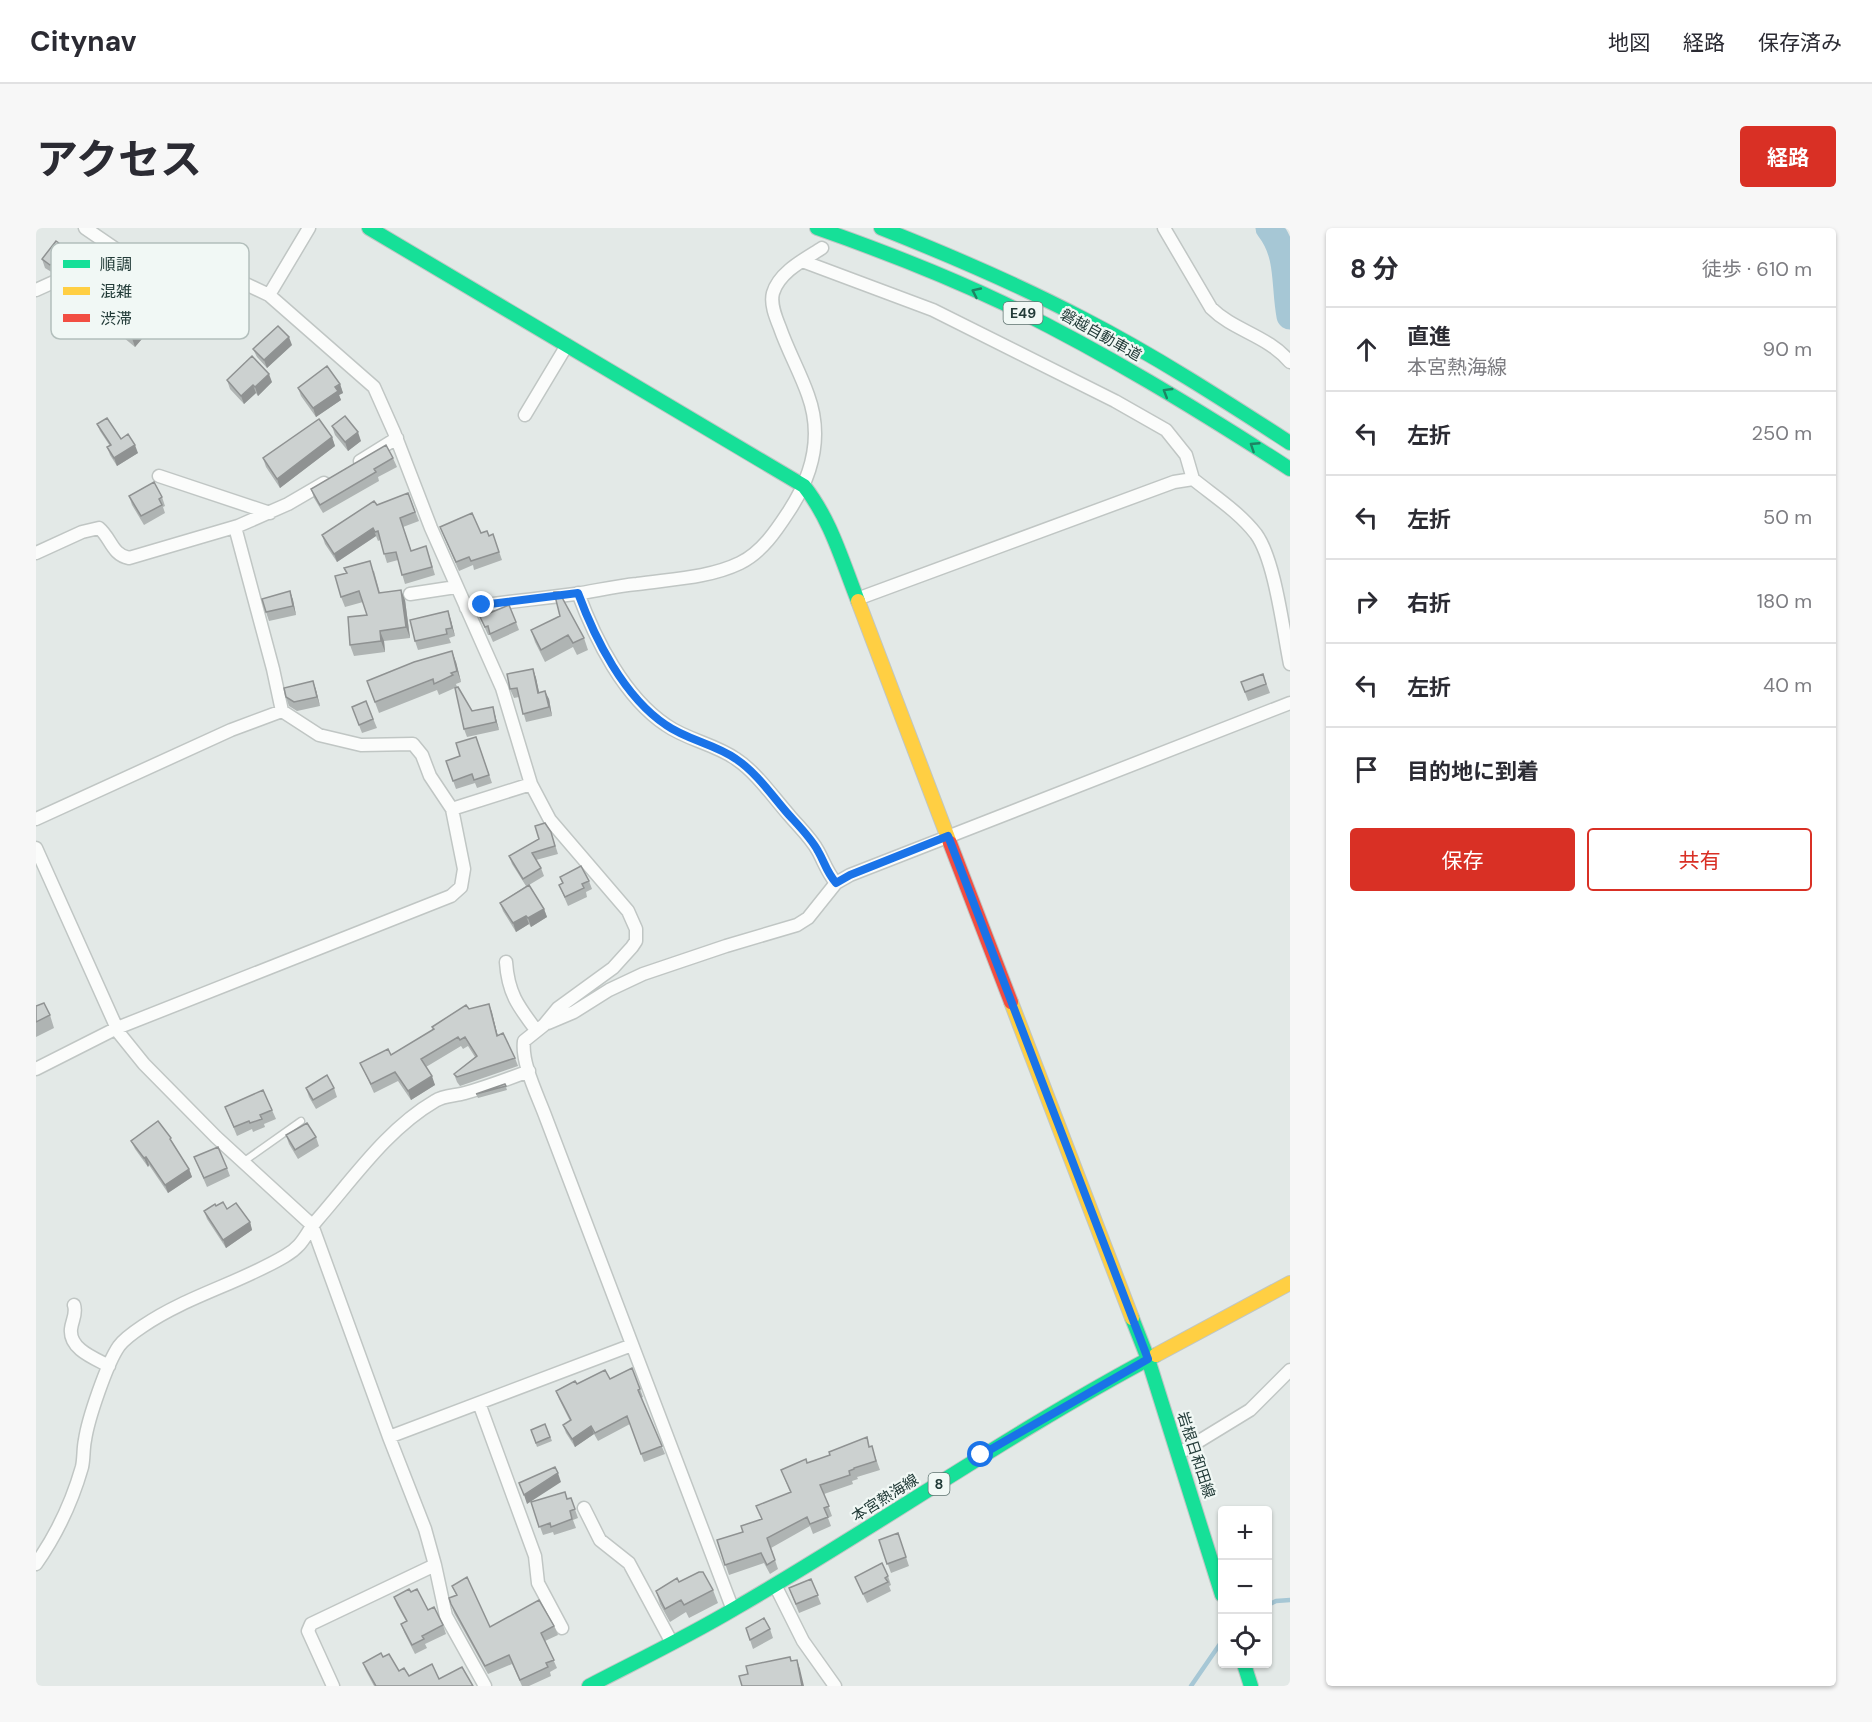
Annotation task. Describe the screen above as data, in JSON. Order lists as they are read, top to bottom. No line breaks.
{"streets":{"main road":["E49","磐越自動車道","岩根日和田線","8","本宮熱海線"]},"crossings":[["岩根日和田線","本宮熱海線"]],"legend":["順調","混雑","渋滞"],"page":{"header":"Citynav","nav":["地図","経路","保存済み"],"title":"アクセス","buttons":["経路",["保存","共有"]],"heading":["8 分","徒歩 · 610 m"],"list":[["直進","本宮熱海線","90 m"],["左折","250 m"],["左折","50 m"],["右折","180 m"],["左折","40 m"],"目的地に到着"],"map_buttons":["+","−"]}}
